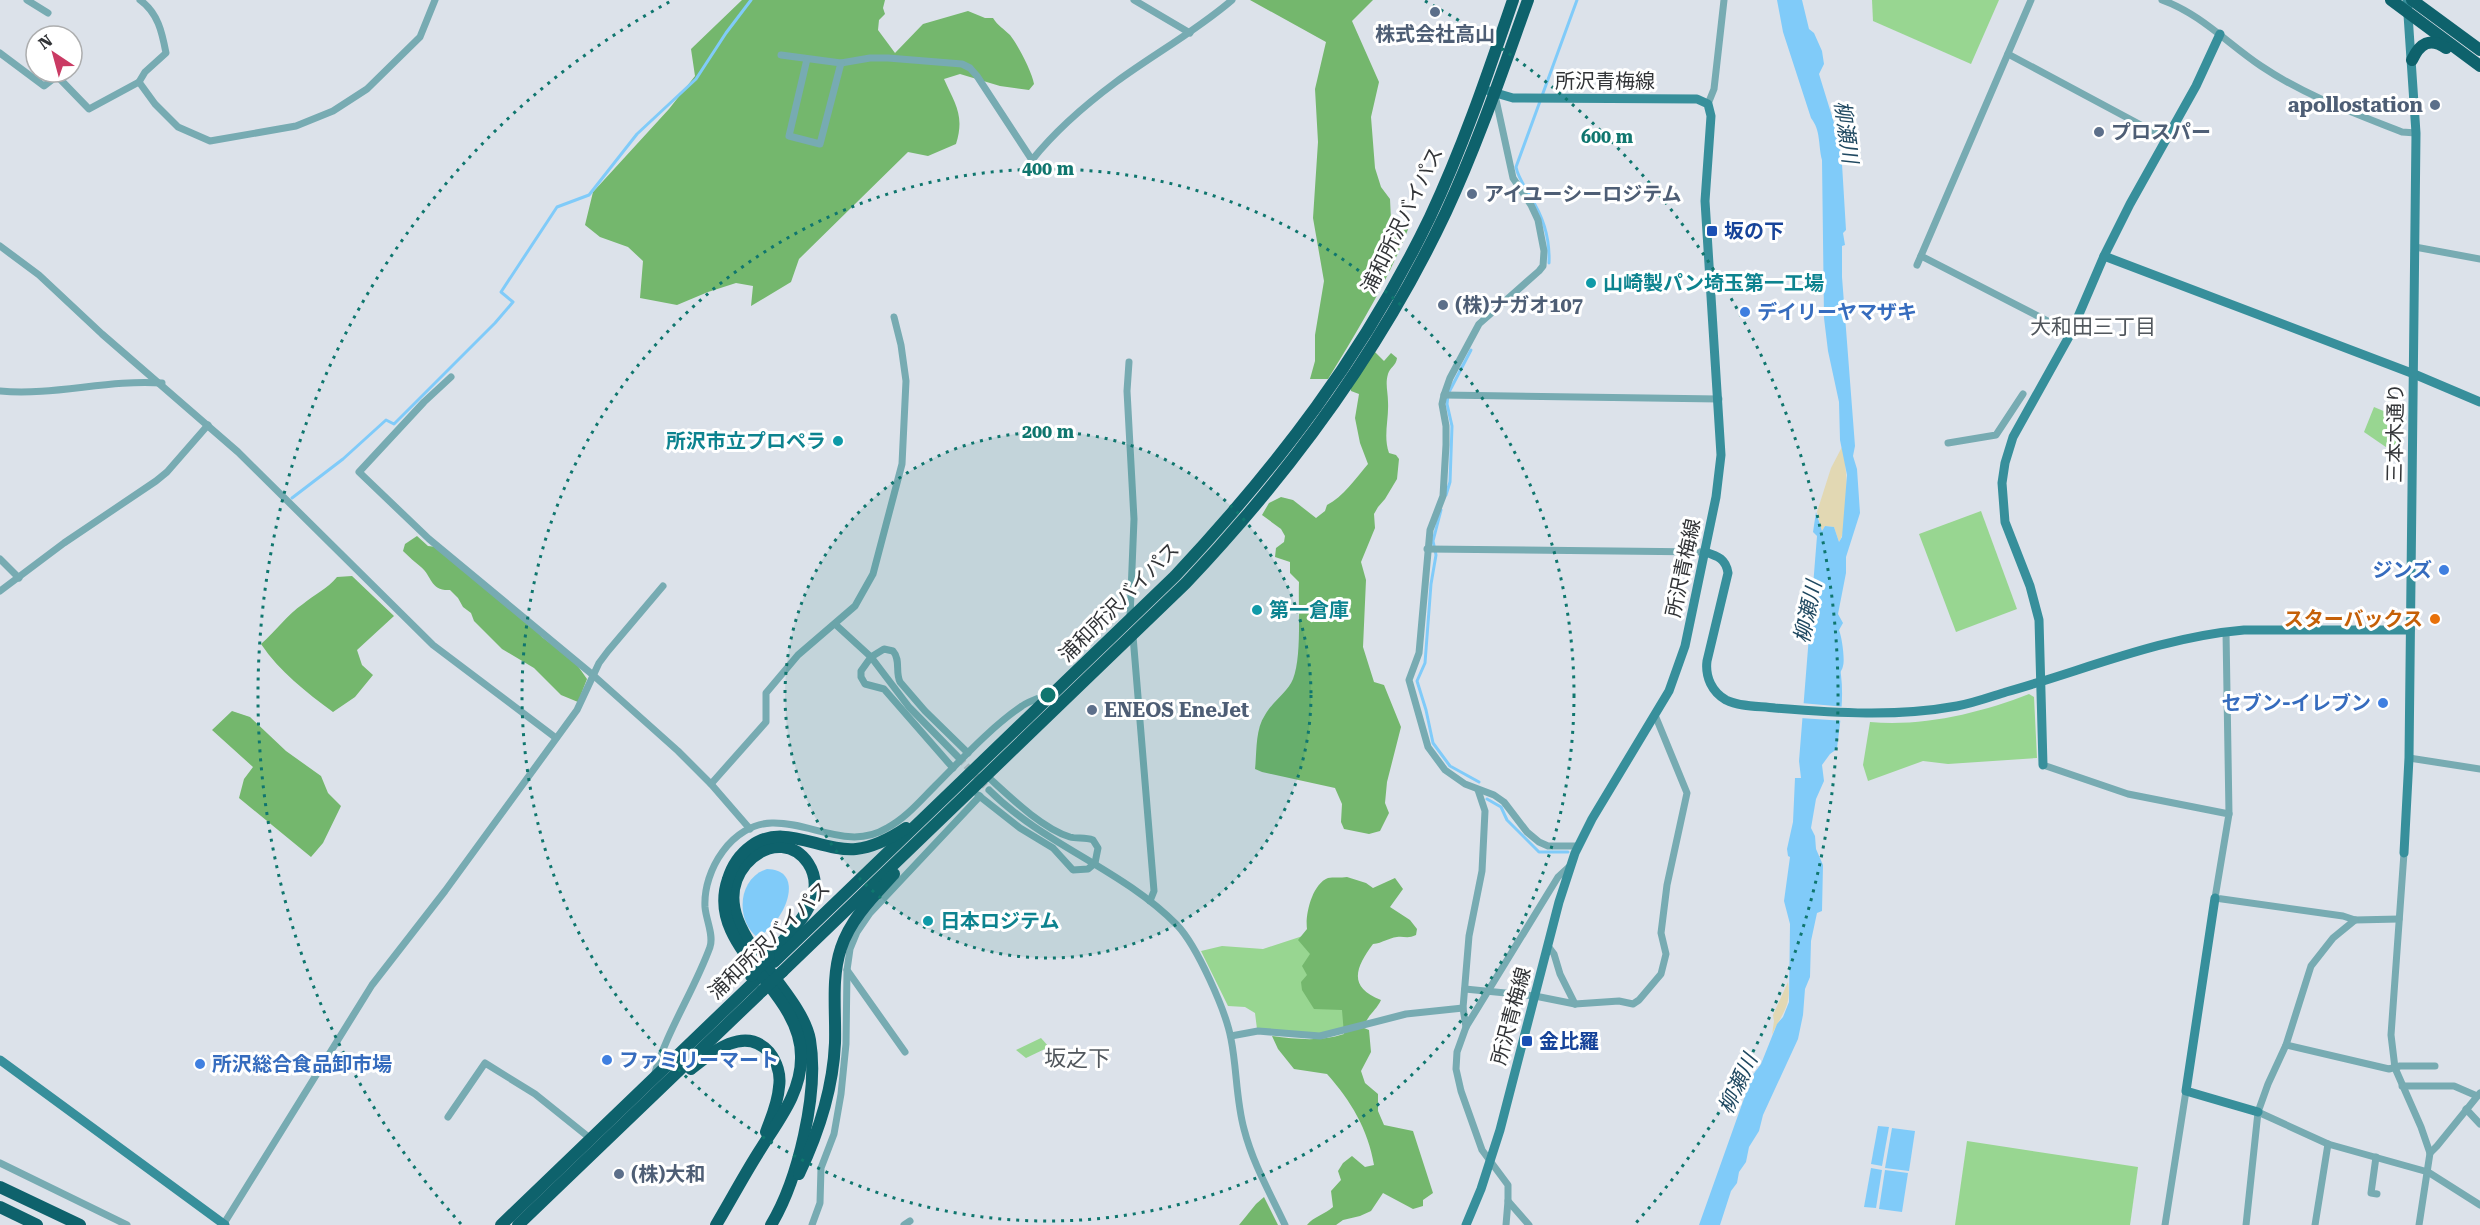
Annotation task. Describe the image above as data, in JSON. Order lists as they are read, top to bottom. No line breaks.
{"streets":{"highway":["浦和所沢バイパス"],"street":["所沢青梅線","三本木通り"]},"crossings":[["所沢青梅線","浦和所沢バイパス"]],"districts":["大和田三丁目","坂之下"],"water":["柳瀬川"],"places":{"other":["株式会社高山","apollostation","プロスパー","アイユーシーロジテム","山崎製パン埼玉第一工場","(株)ナガオ107","デイリーヤマザキ","所沢市立プロペラ","ジンズ","第一倉庫","スターバックス","セブン-イレブン","ENEOS EneJet","日本ロジテム","ファミリーマート","所沢総合食品卸市場","(株)大和"],"transit":["坂の下","金比羅"]},"north":"top left","rings":["600 m","400 m","200 m"]}
